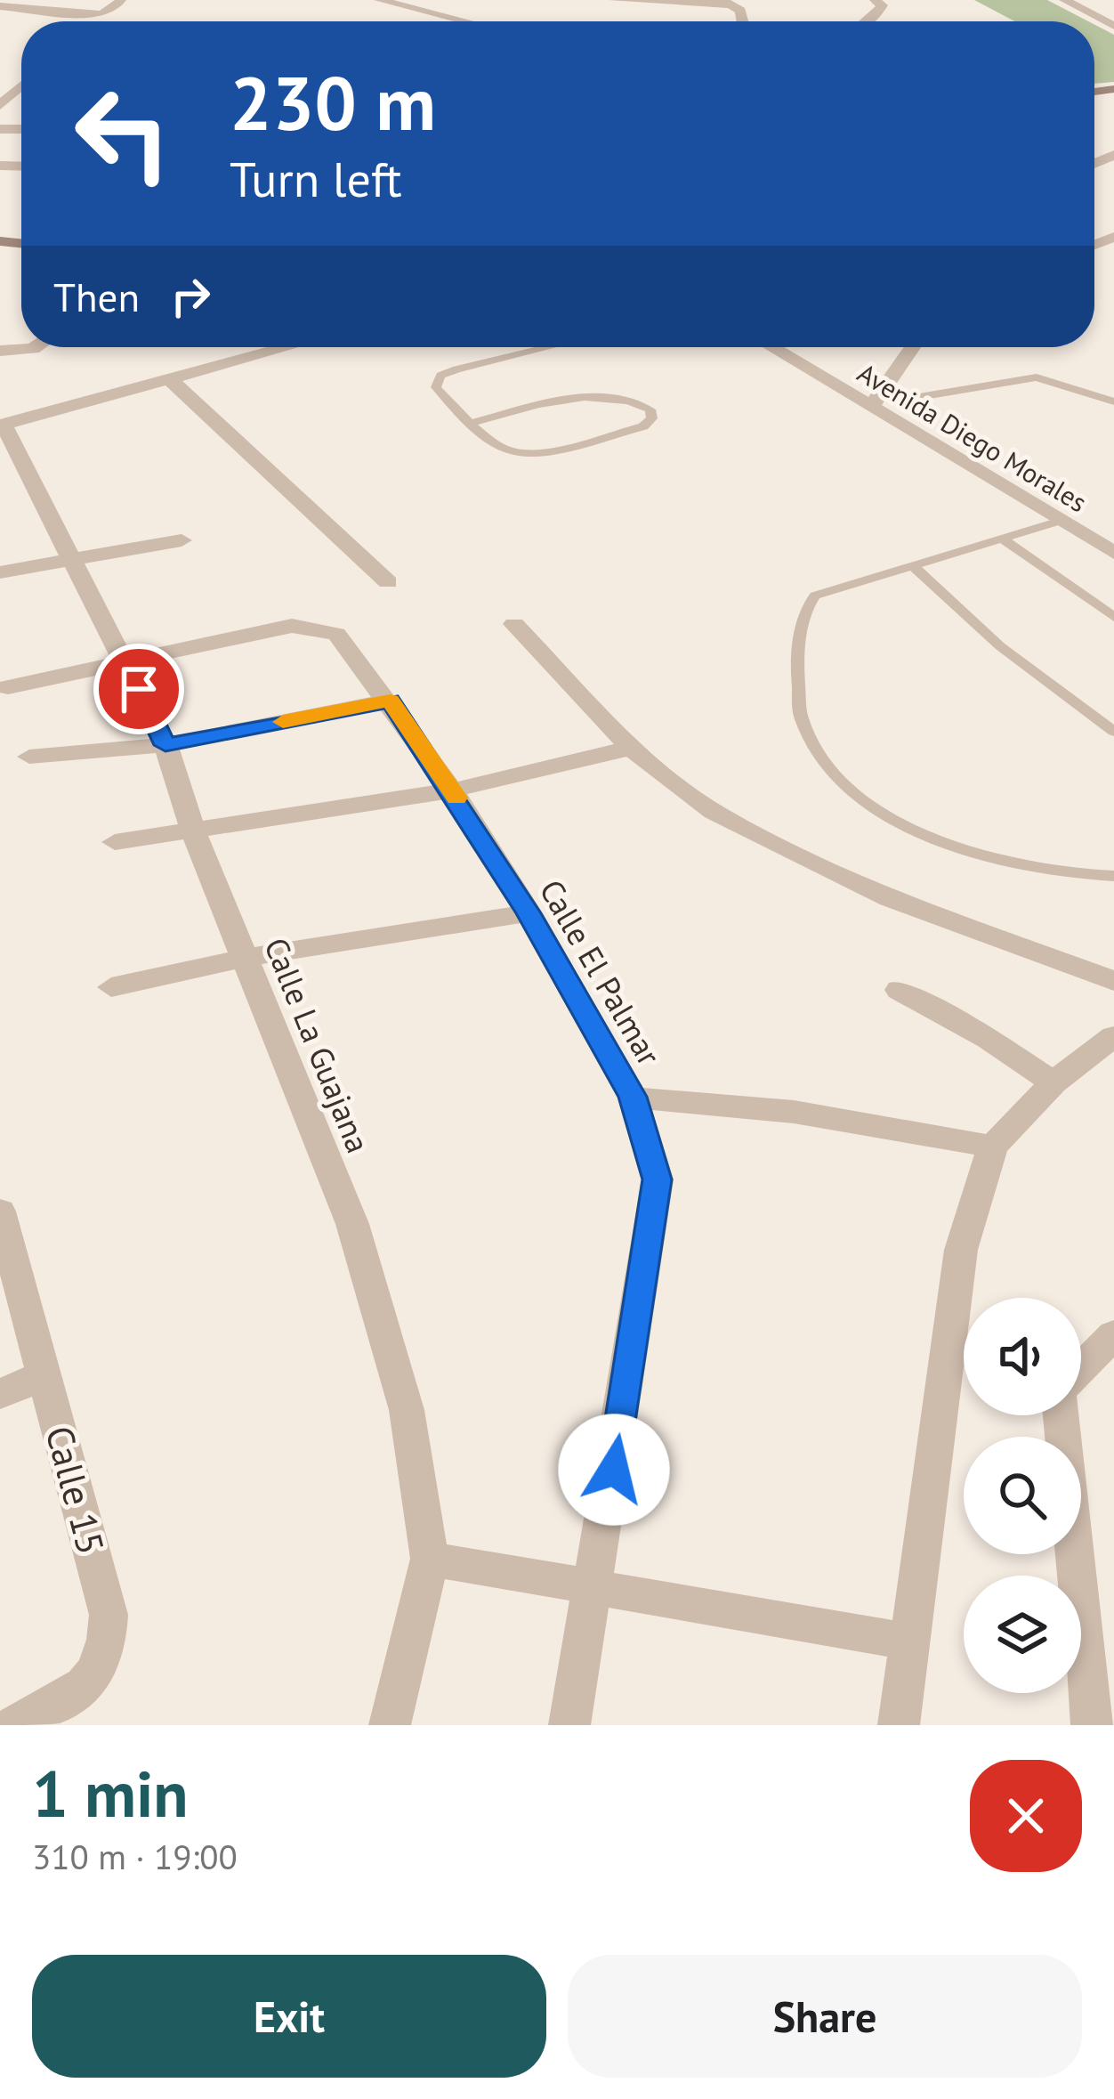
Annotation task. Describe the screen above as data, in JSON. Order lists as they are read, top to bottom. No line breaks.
{"streets":{"street":["Avenida Diego Morales","Calle El Palmar","Calle La Guajana","Calle 15"]},"crossings":[["Calle El Palmar","Calle La Guajana"]],"page":{"turn":["230 m","Turn left"],"then":"Then","heading":["1 min","310 m · 19:00"],"buttons":["Exit","Share"]}}
